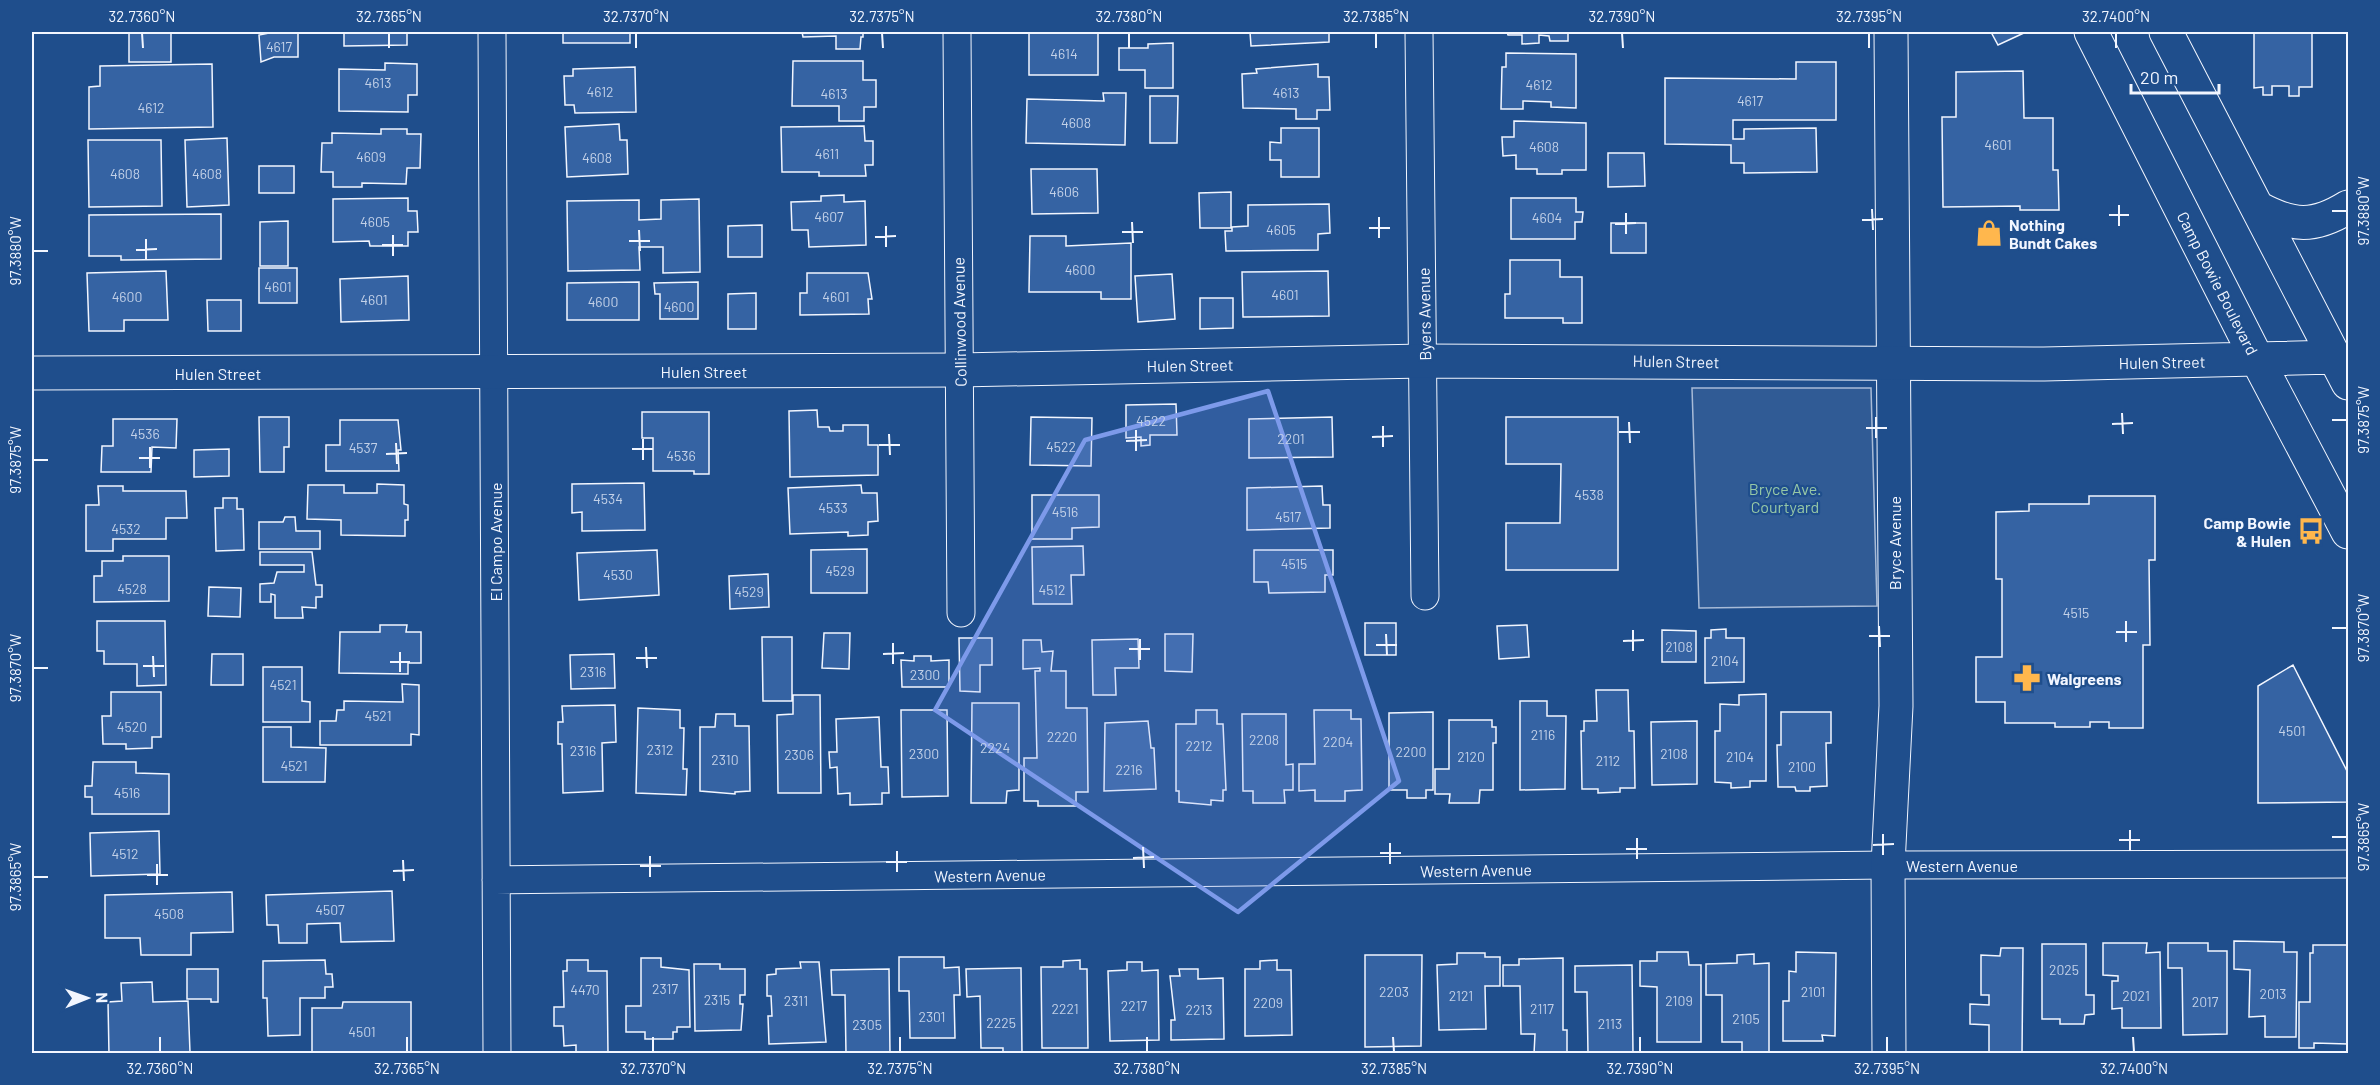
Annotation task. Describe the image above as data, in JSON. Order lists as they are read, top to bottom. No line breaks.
{"streets":{"main road":["Camp Bowie Boulevard","Hulen Street","Bryce Avenue"],"street":["Byers Avenue","Collinwood Avenue","El Campo Avenue","Western Avenue"]},"crossings":[["Camp Bowie Boulevard","Hulen Street"],["Byers Avenue","Hulen Street"],["Collinwood Avenue","Hulen Street"],["Hulen Street","El Campo Avenue"],["Hulen Street","Bryce Avenue"],["El Campo Avenue","Western Avenue"],["Bryce Avenue","Western Avenue"]],"parks":["Bryce Ave. Courtyard"],"places":{"shop":["Nothing Bundt Cakes"],"bus stop":["Camp Bowie & Hulen"],"pharmacy":["Walgreens"]},"house_numbers":["4617","4614","4613","4612","4612","4613","4613","4617","4612","4608","4601","4608","4611","4609","4608","4608","4608","4606","4607","4604","4605","4605","4600","4601","4601","4600","4601","4601","4600","4600","4522","4536","2201","4522","4537","4536","4538","4534","4533","4516","4517","4532","4515","4529","4530","4528","4512","4529","4515","2108","2104","2316","2300","4521","4521","4520","4501","2116","2220","2208","2204","2212","2224","2312","2316","2200","2300","2108","2306","2120","2104","2310","2112","4521","2100","2216","4516","4512","4507","4508","2025","2317","4470","2203","2101","2013","2121","2021","2315","2311","2109","2017","2209","2217","2221","2117","2213","2301","2105","2225","2113","2305","4501"],"scale_bar":"20 m","north":"right","coordinates":["32.7360°N","32.7365°N","32.7370°N","32.7375°N","32.7380°N","32.7385°N","32.7390°N","32.7395°N","32.7400°N","97.3880°W","97.3875°W","97.3870°W","97.3865°W"]}
